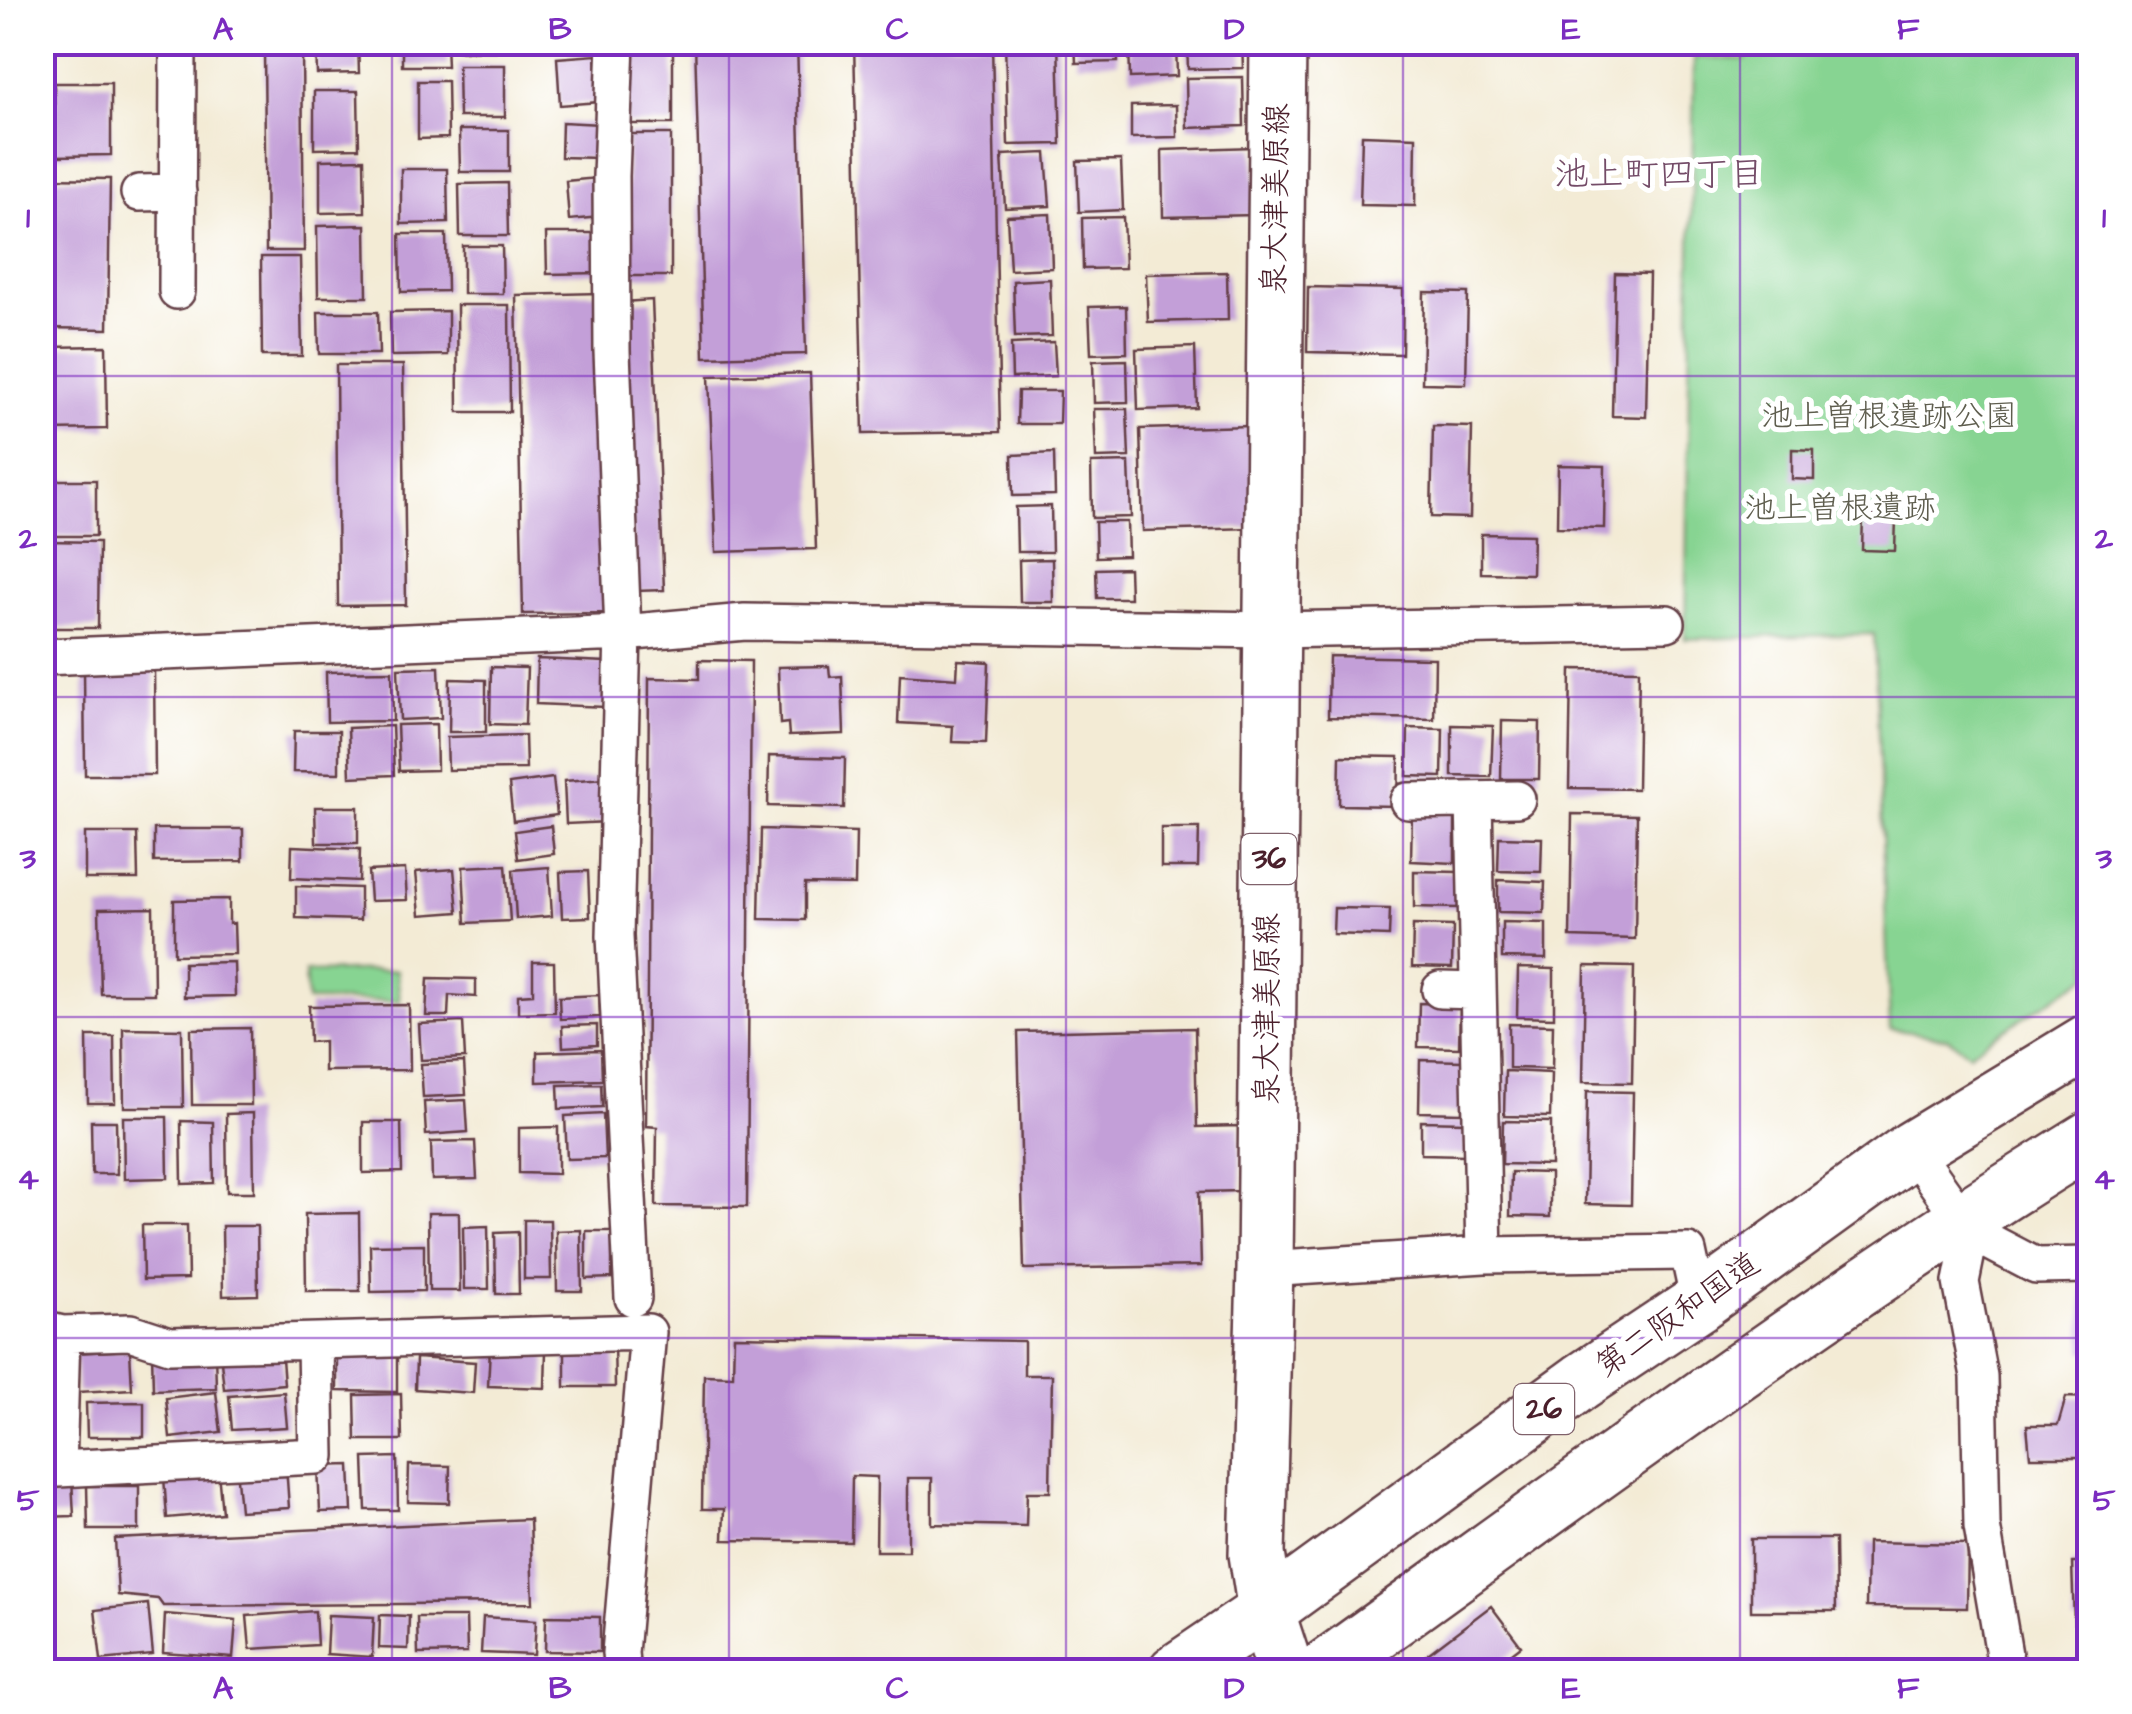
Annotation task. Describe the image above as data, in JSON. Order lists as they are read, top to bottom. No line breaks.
{"streets":{"main road":["泉大津美原線","36","第二阪和国道","26"]},"crossings":[["泉大津美原線","第二阪和国道"]],"districts":["池上町四丁目"],"parks":["池上曽根遺跡公園","池上曽根遺跡"],"grid":{"columns":["A","B","C","D","E","F"],"rows":["1","2","3","4","5"]}}
